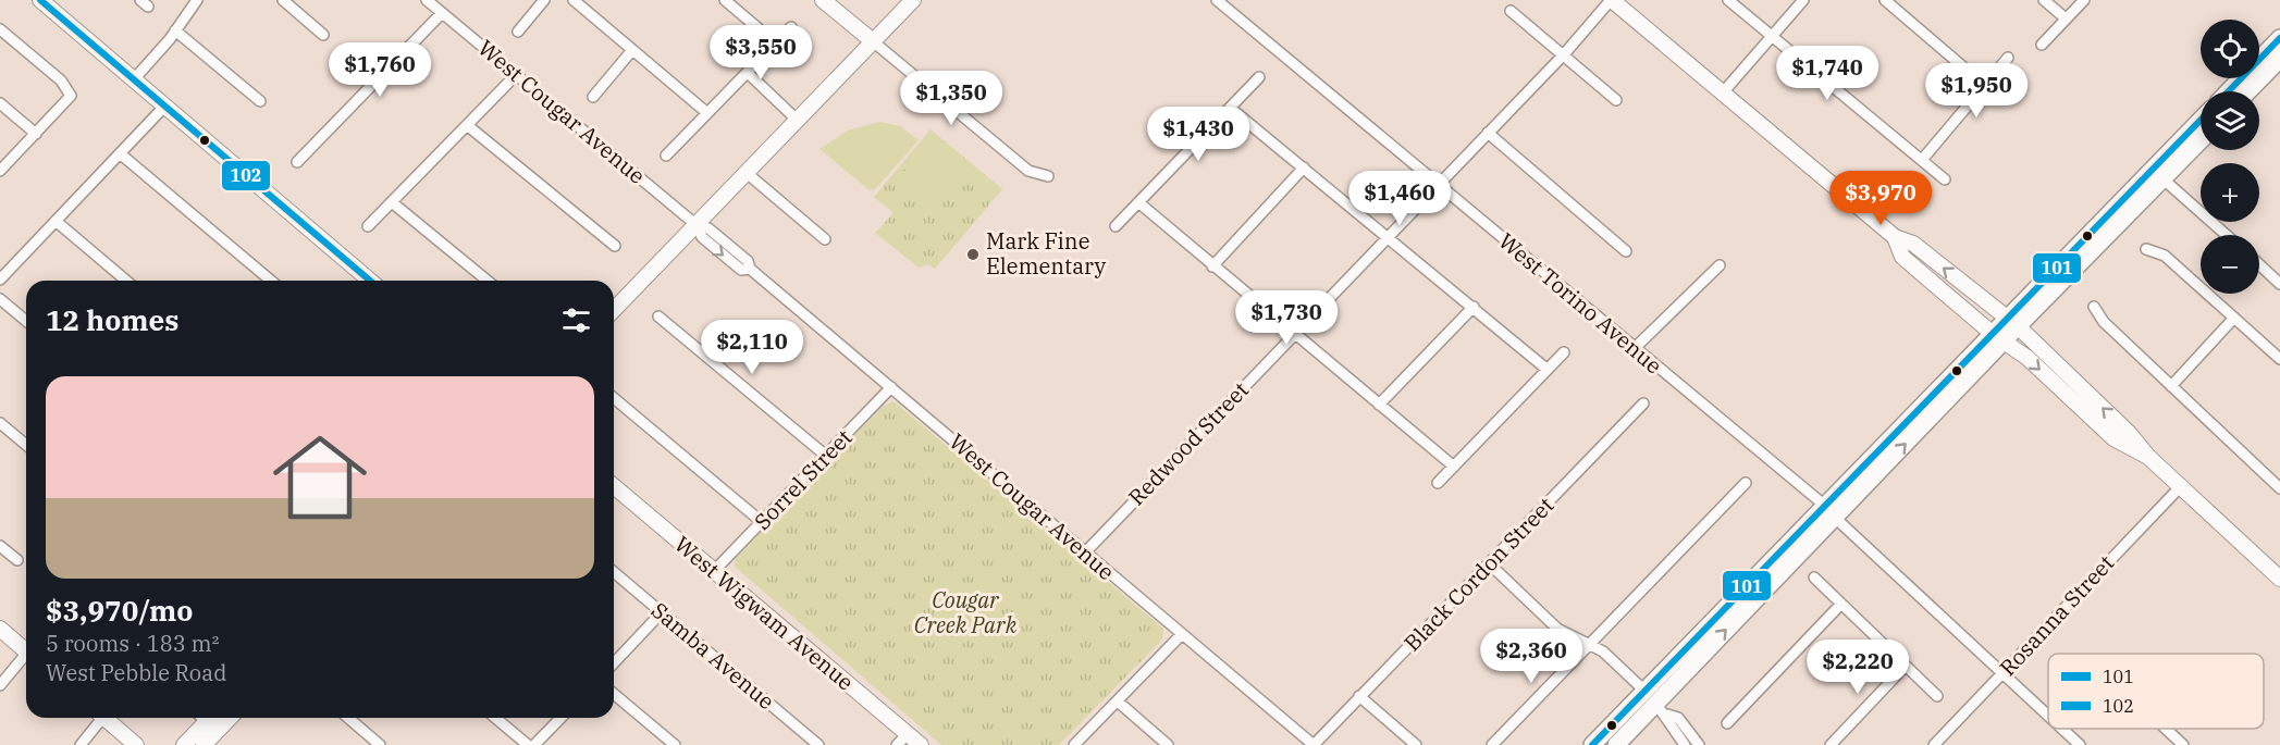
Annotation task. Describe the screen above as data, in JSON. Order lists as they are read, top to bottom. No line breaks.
{"streets":{"street":["West Cougar Avenue","West Torino Avenue","Redwood Street","Sorrel Street","Black Cordon Street","West Wigwam Avenue","Rosanna Street","Samba Avenue"]},"crossings":[["West Cougar Avenue","Redwood Street"],["West Cougar Avenue","Sorrel Street"],["West Cougar Avenue","Black Cordon Street"],["West Torino Avenue","Redwood Street"],["West Torino Avenue","Rosanna Street"],["Sorrel Street","West Wigwam Avenue"]],"parks":["Cougar Creek Park"],"places":["Mark Fine Elementary"],"lines":["transit line 102","transit line 101"],"legend":["101","102"],"page":{"map_buttons":["+","−"],"price":["$3,550","$1,760","$1,740","$1,950","$1,350","$1,430","$1,460","$3,970","$1,730","$2,110","$2,360","$2,220"],"heading":"12 homes","list":[{"name":"$3,970/mo","note":"5 rooms · 183 m² · West Pebble Road"}]}}
